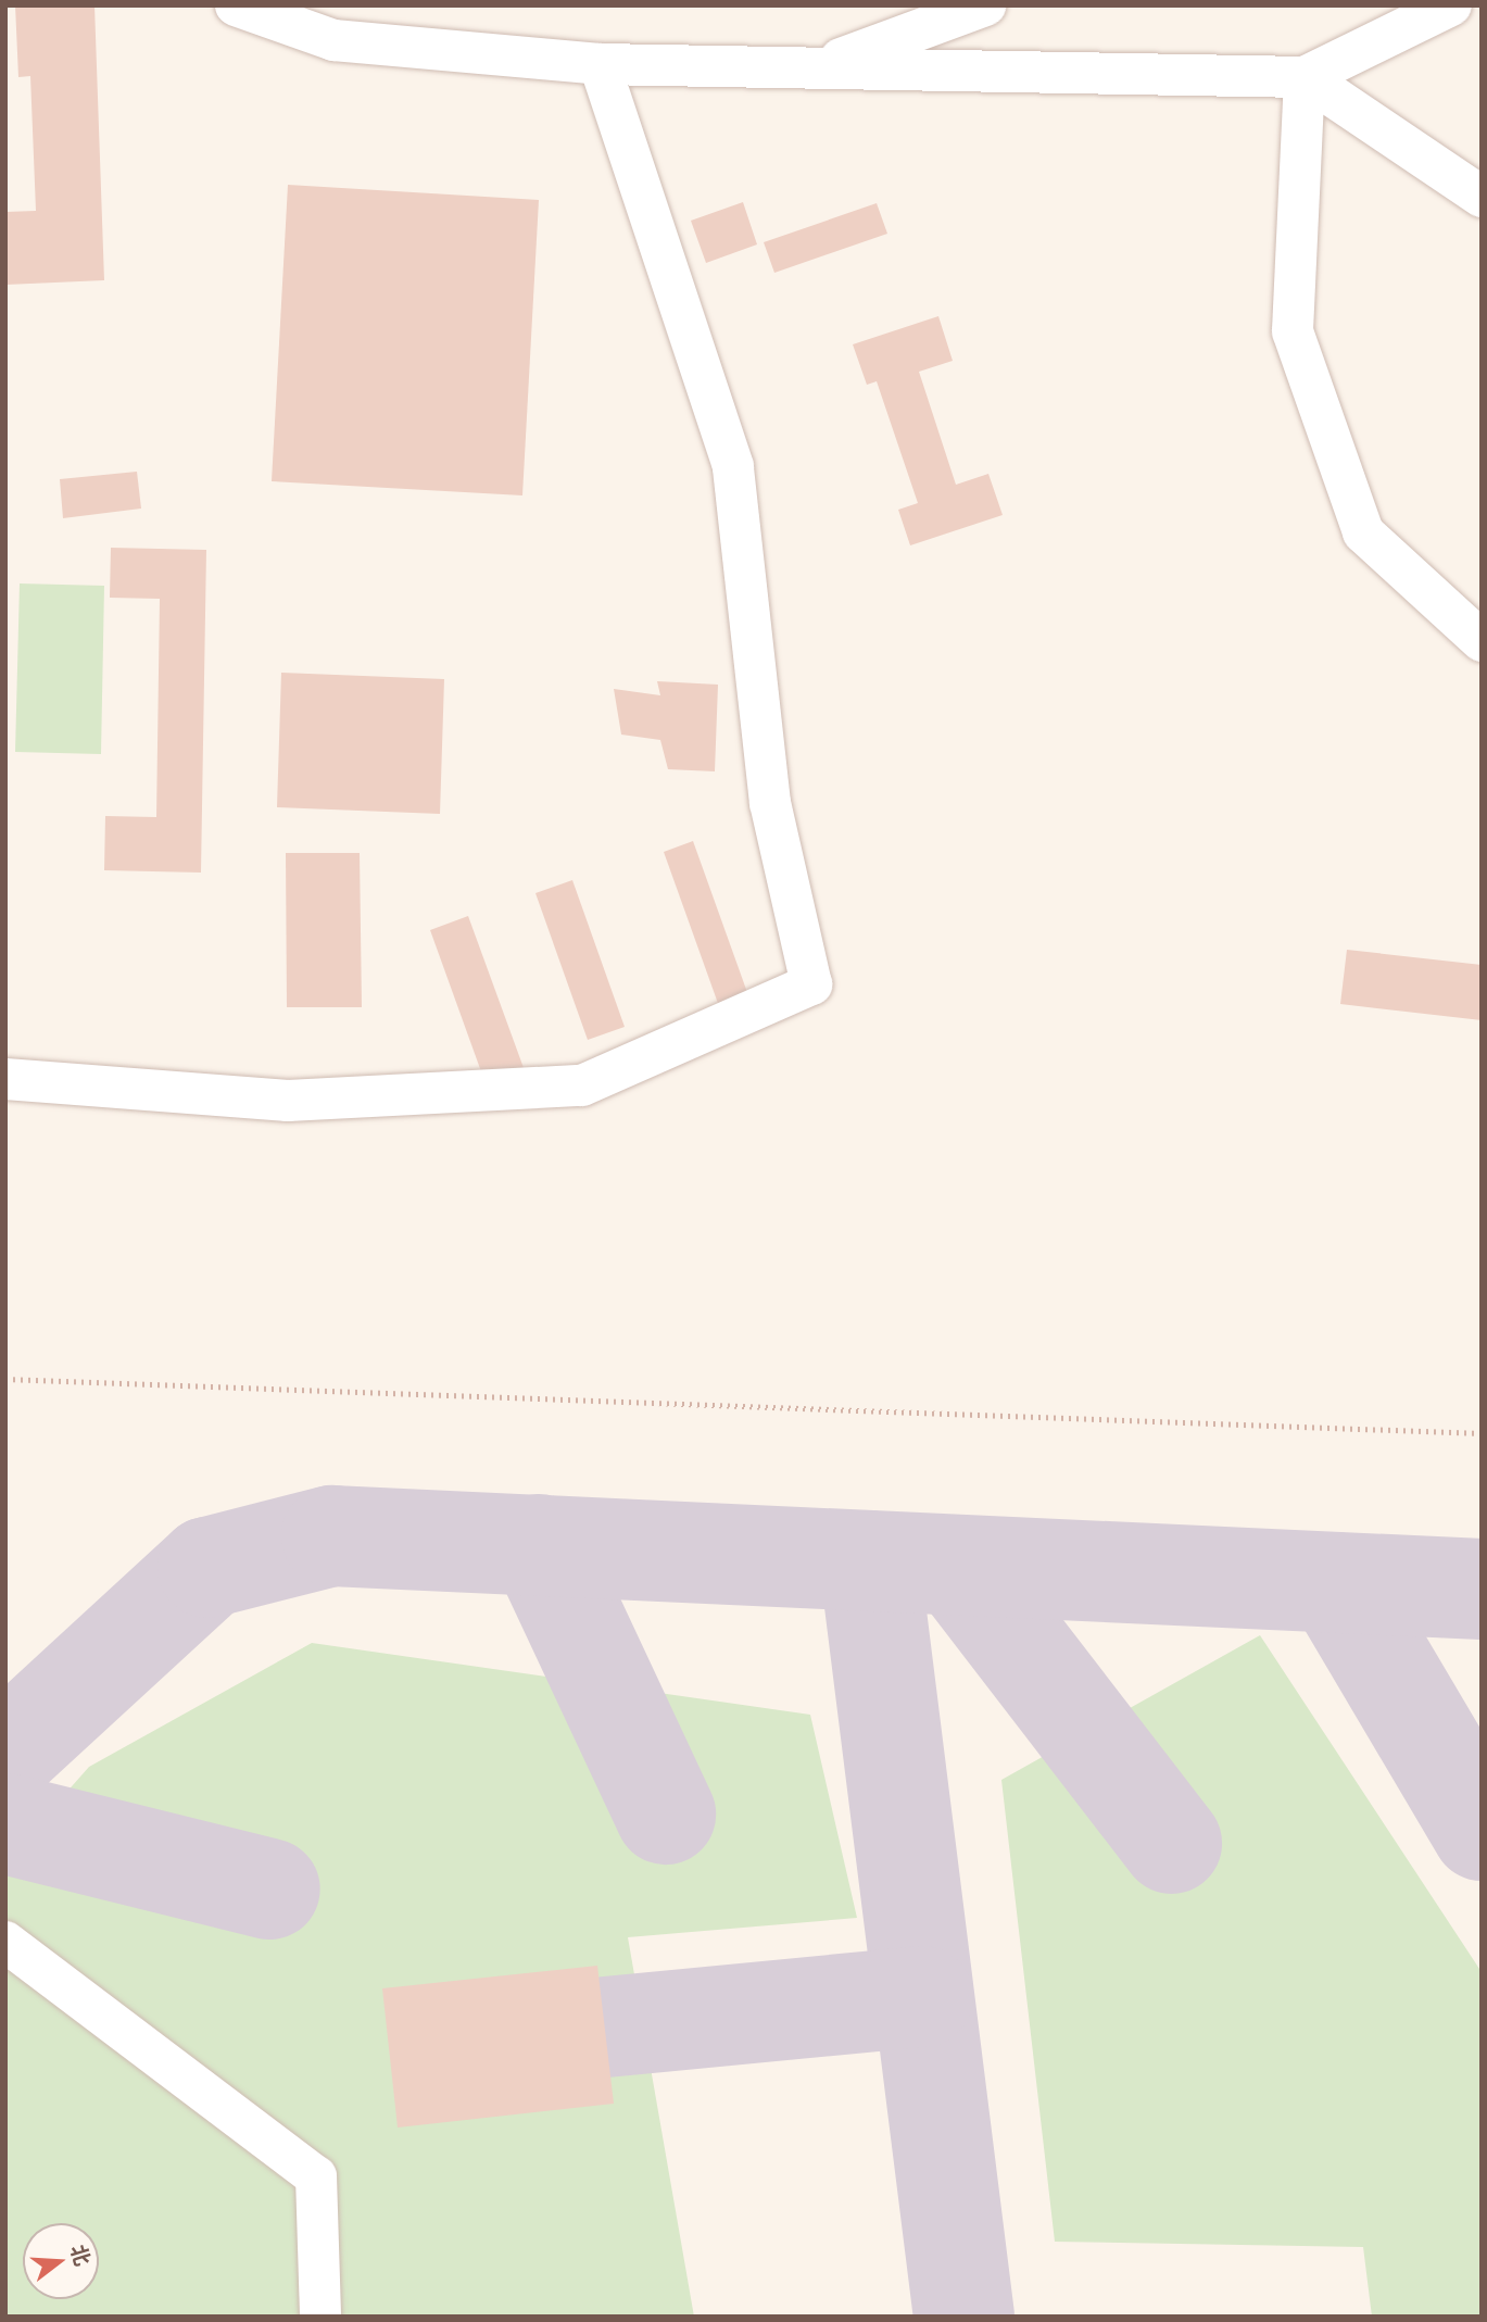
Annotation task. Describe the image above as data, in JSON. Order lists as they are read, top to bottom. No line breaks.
{"north":"right"}
